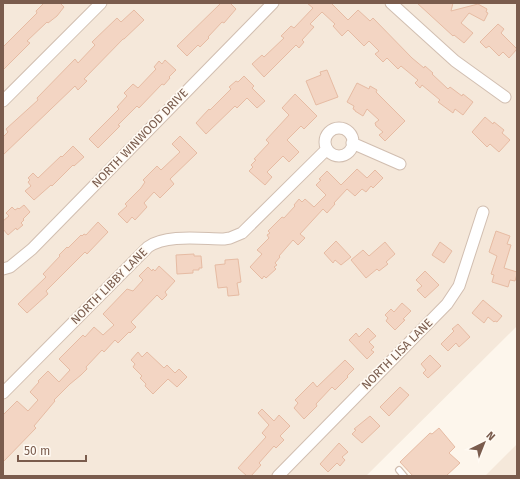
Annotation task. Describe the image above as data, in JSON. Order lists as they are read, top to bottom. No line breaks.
{"streets":{"street":["NORTH WINWOOD DRIVE","NORTH LIBBY LANE","NORTH LISA LANE"]},"scale_bar":"50 m","north":"top right"}
